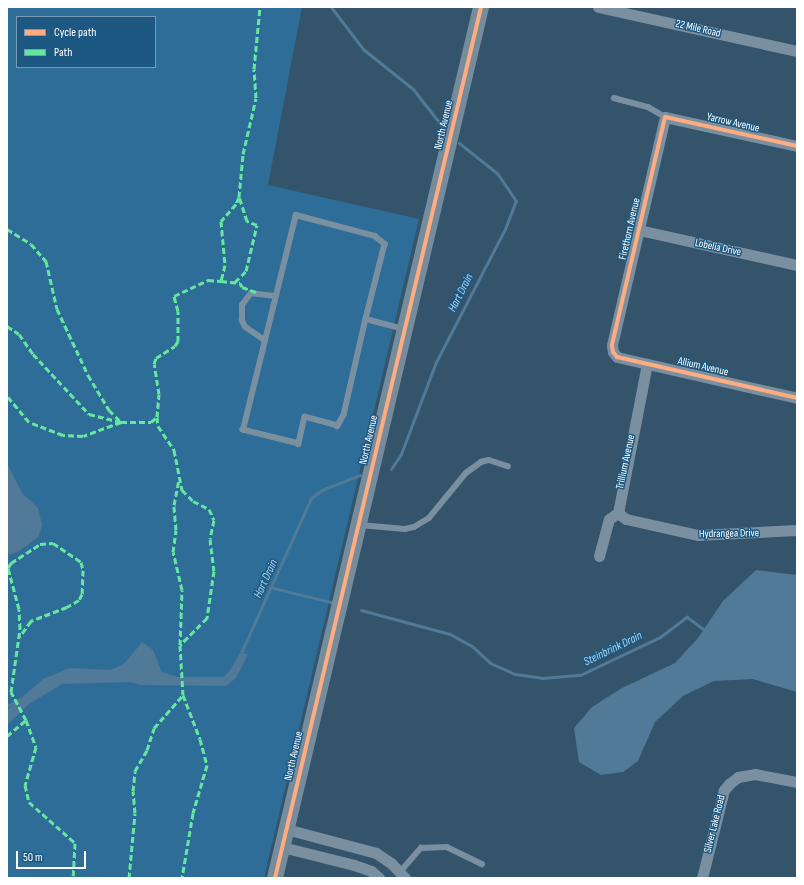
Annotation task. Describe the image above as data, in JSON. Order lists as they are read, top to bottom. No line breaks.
{"streets":{"street":["22 Mile Road","Yarrow Avenue","North Avenue","Firethorn Avenue","Lobelia Drive","Allium Avenue","Trillium Avenue","Hydrangea Drive","Silver Lake Road"]},"crossings":[["Yarrow Avenue","Firethorn Avenue"],["Firethorn Avenue","Lobelia Drive"],["Firethorn Avenue","Allium Avenue"],["Allium Avenue","Trillium Avenue"],["Trillium Avenue","Hydrangea Drive"]],"water":["Hart Drain","Steinbrink Drain"],"legend":["Cycle path","Path"],"scale_bar":"50 m"}
